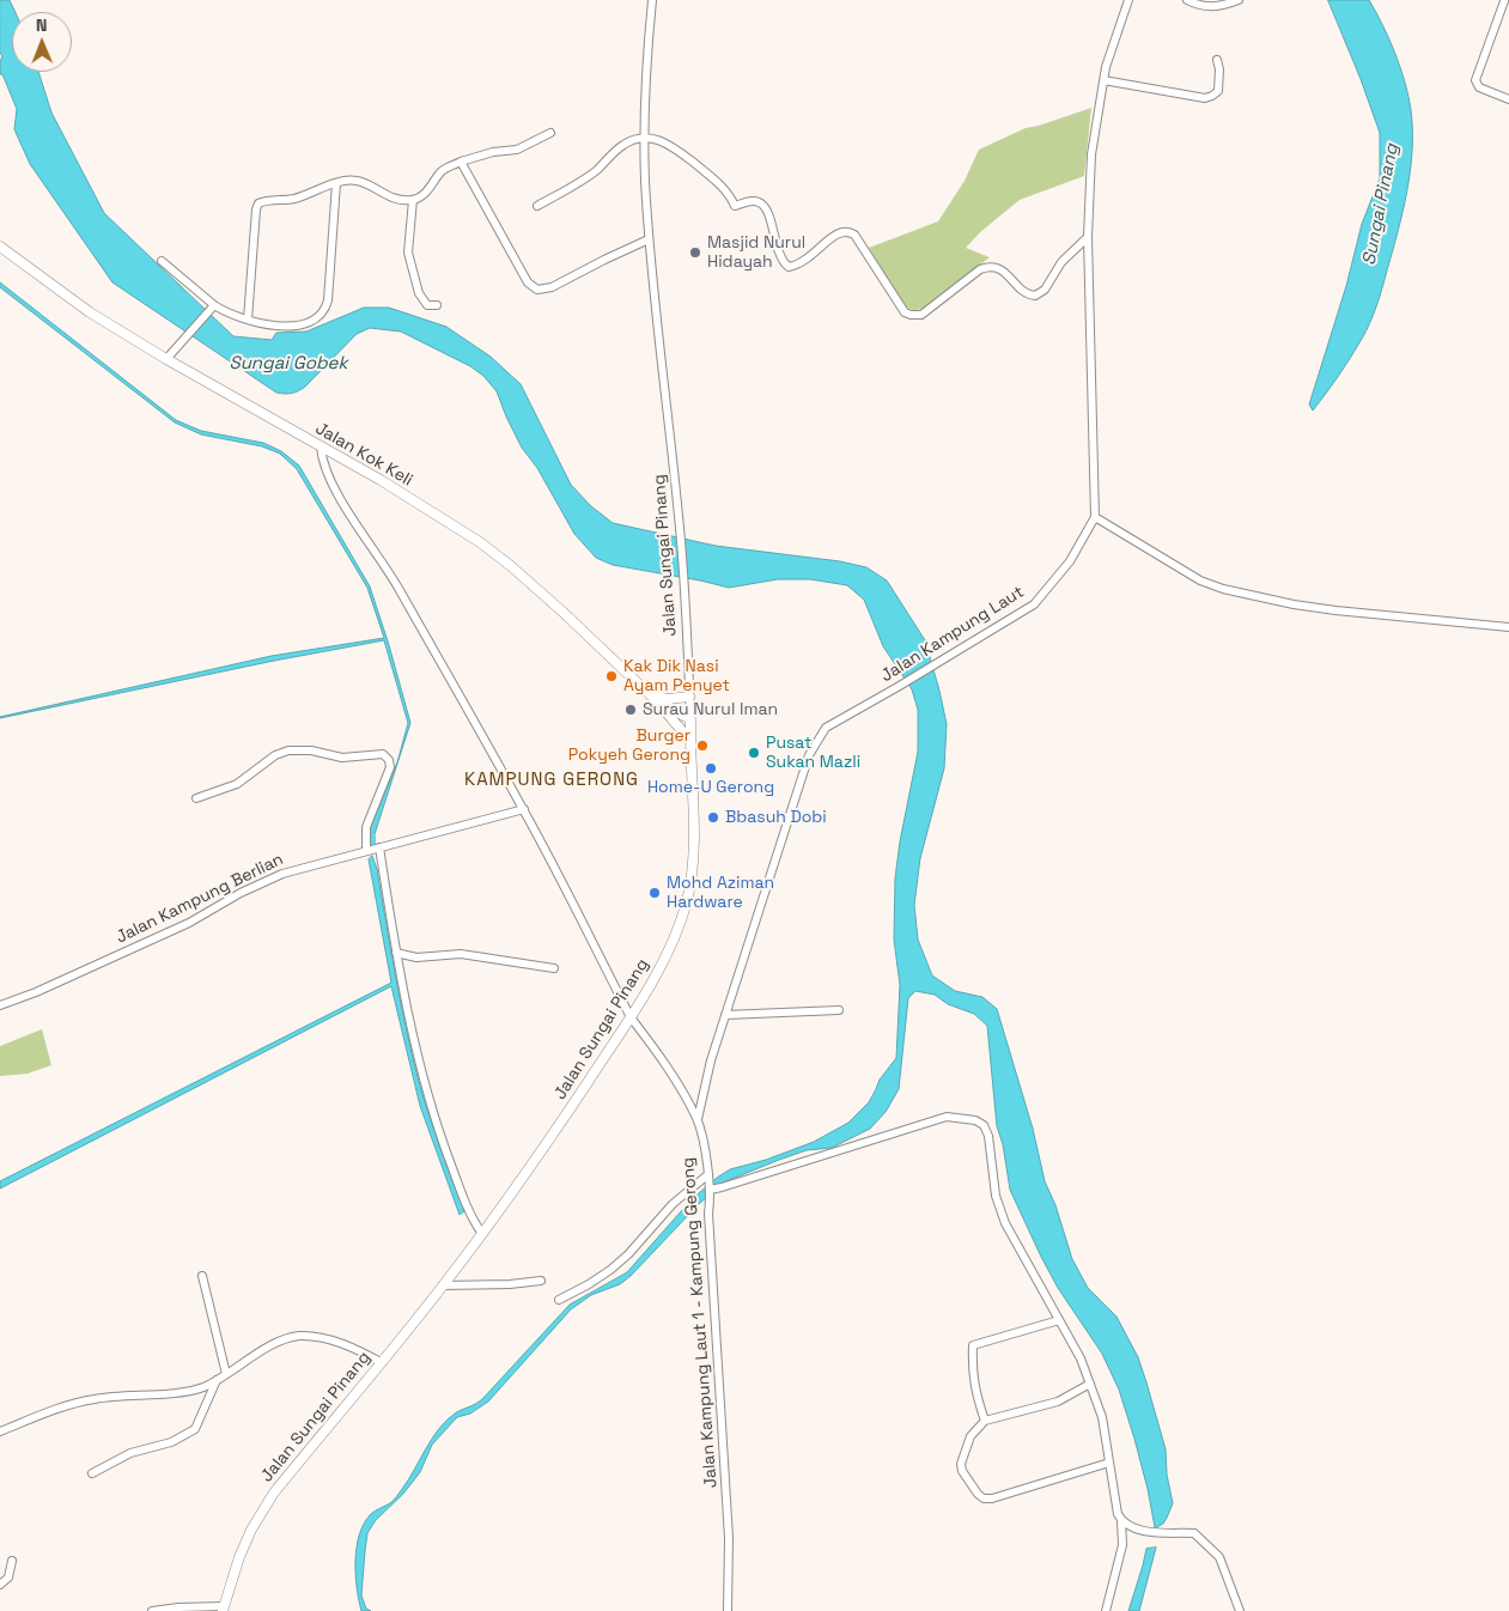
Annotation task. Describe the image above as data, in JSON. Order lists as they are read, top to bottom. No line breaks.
{"streets":{"street":["Jalan Kok Keli","Jalan Sungai Pinang","Jalan Kampung Laut","Jalan Kampung Berlian","Jalan Kampung Laut 1 - Kampung Gerong"]},"crossings":[["Jalan Kok Keli","Jalan Sungai Pinang"],["Jalan Kok Keli","Jalan Kampung Laut 1 - Kampung Gerong"],["Jalan Sungai Pinang","Jalan Kampung Laut 1 - Kampung Gerong"],["Jalan Kampung Laut","Jalan Kampung Laut 1 - Kampung Gerong"],["Jalan Kampung Berlian","Jalan Kampung Laut 1 - Kampung Gerong"]],"districts":["KAMPUNG GERONG"],"water":["Sungai Pinang","Sungai Gobek"],"places":["Masjid Nurul Hidayah","Kak Dik Nasi Ayam Penyet","Surau Nurul Iman","Burger Pokyeh Gerong","Pusat Sukan Mazli","Home-U Gerong","Bbasuh Dobi","Mohd Aziman Hardware"],"north":"top"}
